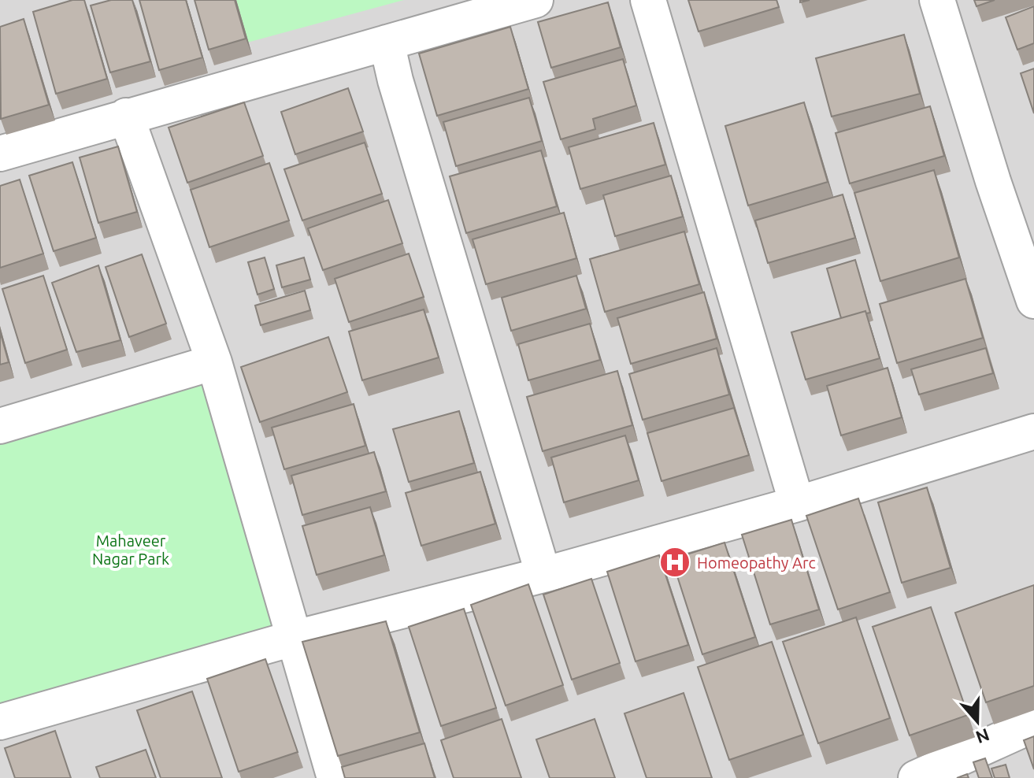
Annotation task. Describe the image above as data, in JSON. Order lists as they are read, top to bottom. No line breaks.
{"parks":["Mahaveer Nagar Park"],"places":{"hospital":["Homeopathy Arc"]},"north":"bottom"}
